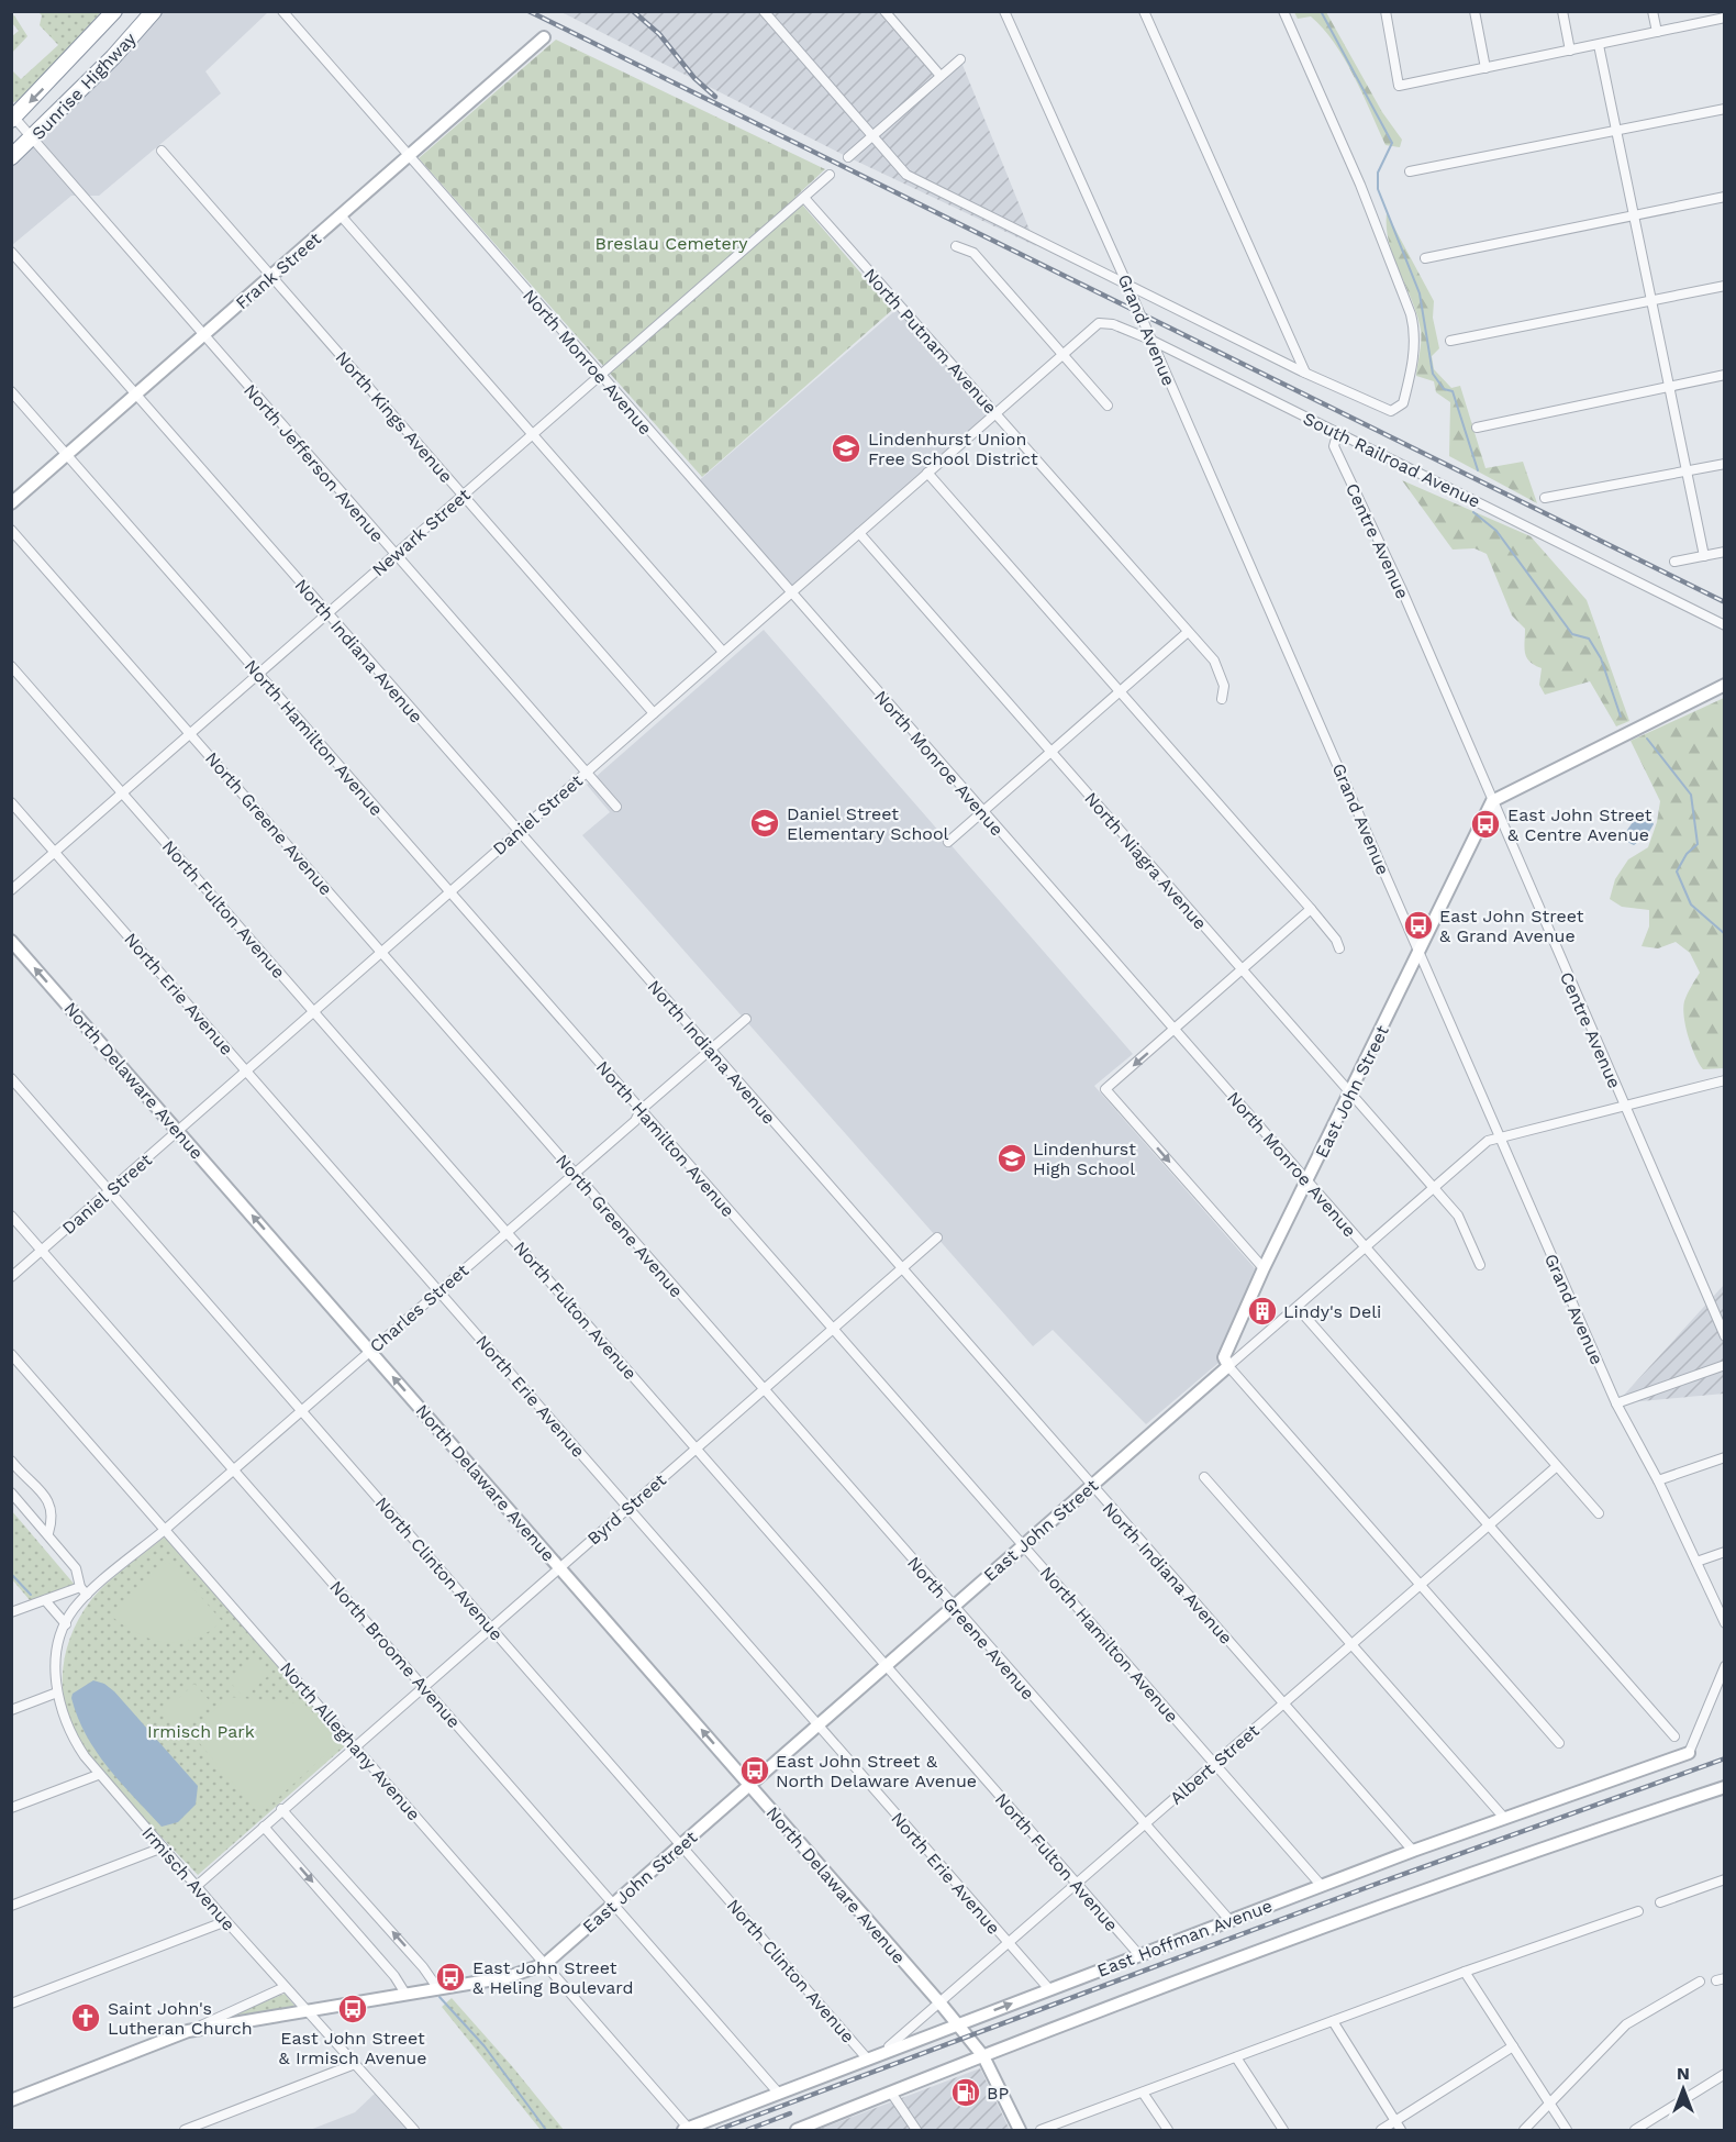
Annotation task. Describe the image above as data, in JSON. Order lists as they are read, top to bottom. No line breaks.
{"streets":{"highway":["Sunrise Highway"],"street":["Frank Street","Grand Avenue","North Putnam Avenue","North Monroe Avenue","North Kings Avenue","South Railroad Avenue","North Jefferson Avenue","Newark Street","Centre Avenue","North Indiana Avenue","North Hamilton Avenue","Daniel Street","North Greene Avenue","North Niagra Avenue","North Fulton Avenue","North Erie Avenue","North Delaware Avenue","East John Street","Charles Street","Byrd Street","North Clinton Avenue","North Broome Avenue","North Alleghany Avenue","Albert Street","Irmisch Avenue","East Hoffman Avenue"]},"crossings":[["Sunrise Highway","North Jefferson Avenue"],["Frank Street","North Monroe Avenue"],["Frank Street","North Kings Avenue"],["Frank Street","North Jefferson Avenue"],["Frank Street","North Indiana Avenue"],["Frank Street","North Hamilton Avenue"],["Grand Avenue","South Railroad Avenue"],["Grand Avenue","East John Street"],["North Putnam Avenue","Newark Street"],["North Putnam Avenue","Daniel Street"],["North Monroe Avenue","Newark Street"],["North Monroe Avenue","Daniel Street"],["North Monroe Avenue","East John Street"],["North Monroe Avenue","Albert Street"],["North Kings Avenue","Newark Street"],["North Kings Avenue","Daniel Street"],["South Railroad Avenue","Centre Avenue"],["South Railroad Avenue","Daniel Street"],["North Jefferson Avenue","Newark Street"],["North Jefferson Avenue","Daniel Street"],["Newark Street","North Indiana Avenue"],["Newark Street","North Hamilton Avenue"],["Newark Street","North Greene Avenue"],["Newark Street","North Fulton Avenue"],["Newark Street","North Erie Avenue"],["Centre Avenue","East John Street"],["North Indiana Avenue","Daniel Street"],["North Indiana Avenue","East John Street"],["North Indiana Avenue","Charles Street"],["North Indiana Avenue","Byrd Street"],["North Indiana Avenue","Albert Street"],["North Indiana Avenue","East Hoffman Avenue"],["North Hamilton Avenue","Daniel Street"],["North Hamilton Avenue","East John Street"],["North Hamilton Avenue","Charles Street"],["North Hamilton Avenue","Byrd Street"],["North Hamilton Avenue","Albert Street"],["North Hamilton Avenue","East Hoffman Avenue"],["Daniel Street","North Greene Avenue"],["Daniel Street","North Niagra Avenue"],["Daniel Street","North Fulton Avenue"],["Daniel Street","North Erie Avenue"],["Daniel Street","North Delaware Avenue"],["Daniel Street","North Clinton Avenue"],["Daniel Street","North Broome Avenue"],["North Greene Avenue","East John Street"],["North Greene Avenue","Charles Street"],["North Greene Avenue","Byrd Street"],["North Greene Avenue","Albert Street"],["North Greene Avenue","East Hoffman Avenue"],["North Niagra Avenue","East John Street"],["North Fulton Avenue","East John Street"],["North Fulton Avenue","Charles Street"],["North Fulton Avenue","Byrd Street"],["North Fulton Avenue","Albert Street"],["North Fulton Avenue","East Hoffman Avenue"],["North Erie Avenue","East John Street"],["North Erie Avenue","Charles Street"],["North Erie Avenue","Byrd Street"],["North Erie Avenue","Albert Street"],["North Erie Avenue","East Hoffman Avenue"],["North Delaware Avenue","East John Street"],["North Delaware Avenue","Charles Street"],["North Delaware Avenue","Byrd Street"],["North Delaware Avenue","Albert Street"],["North Delaware Avenue","East Hoffman Avenue"],["East John Street","North Clinton Avenue"],["East John Street","North Broome Avenue"],["East John Street","North Alleghany Avenue"],["East John Street","Irmisch Avenue"],["Charles Street","North Clinton Avenue"],["Charles Street","North Broome Avenue"],["Charles Street","North Alleghany Avenue"],["Charles Street","Irmisch Avenue"],["Byrd Street","North Clinton Avenue"],["Byrd Street","North Broome Avenue"],["Byrd Street","North Alleghany Avenue"],["Byrd Street","Irmisch Avenue"],["North Clinton Avenue","Albert Street"],["North Clinton Avenue","East Hoffman Avenue"],["North Broome Avenue","East Hoffman Avenue"],["North Alleghany Avenue","East Hoffman Avenue"],["Albert Street","East Hoffman Avenue"]],"one_way":["North Delaware Avenue"],"parks":["Breslau Cemetery","Irmisch Park"],"places":{"school or university":["Lindenhurst Union Free School District","Daniel Street Elementary School","Lindenhurst High School"],"bus stop":["East John Street & Centre Avenue","East John Street & Grand Avenue","East John Street & North Delaware Avenue","East John Street & Heling Boulevard","East John Street & Irmisch Avenue"],"building":["Lindy's Deli"],"church":["Saint John's Lutheran Church"],"fuel station":["BP"]},"north":"top"}
